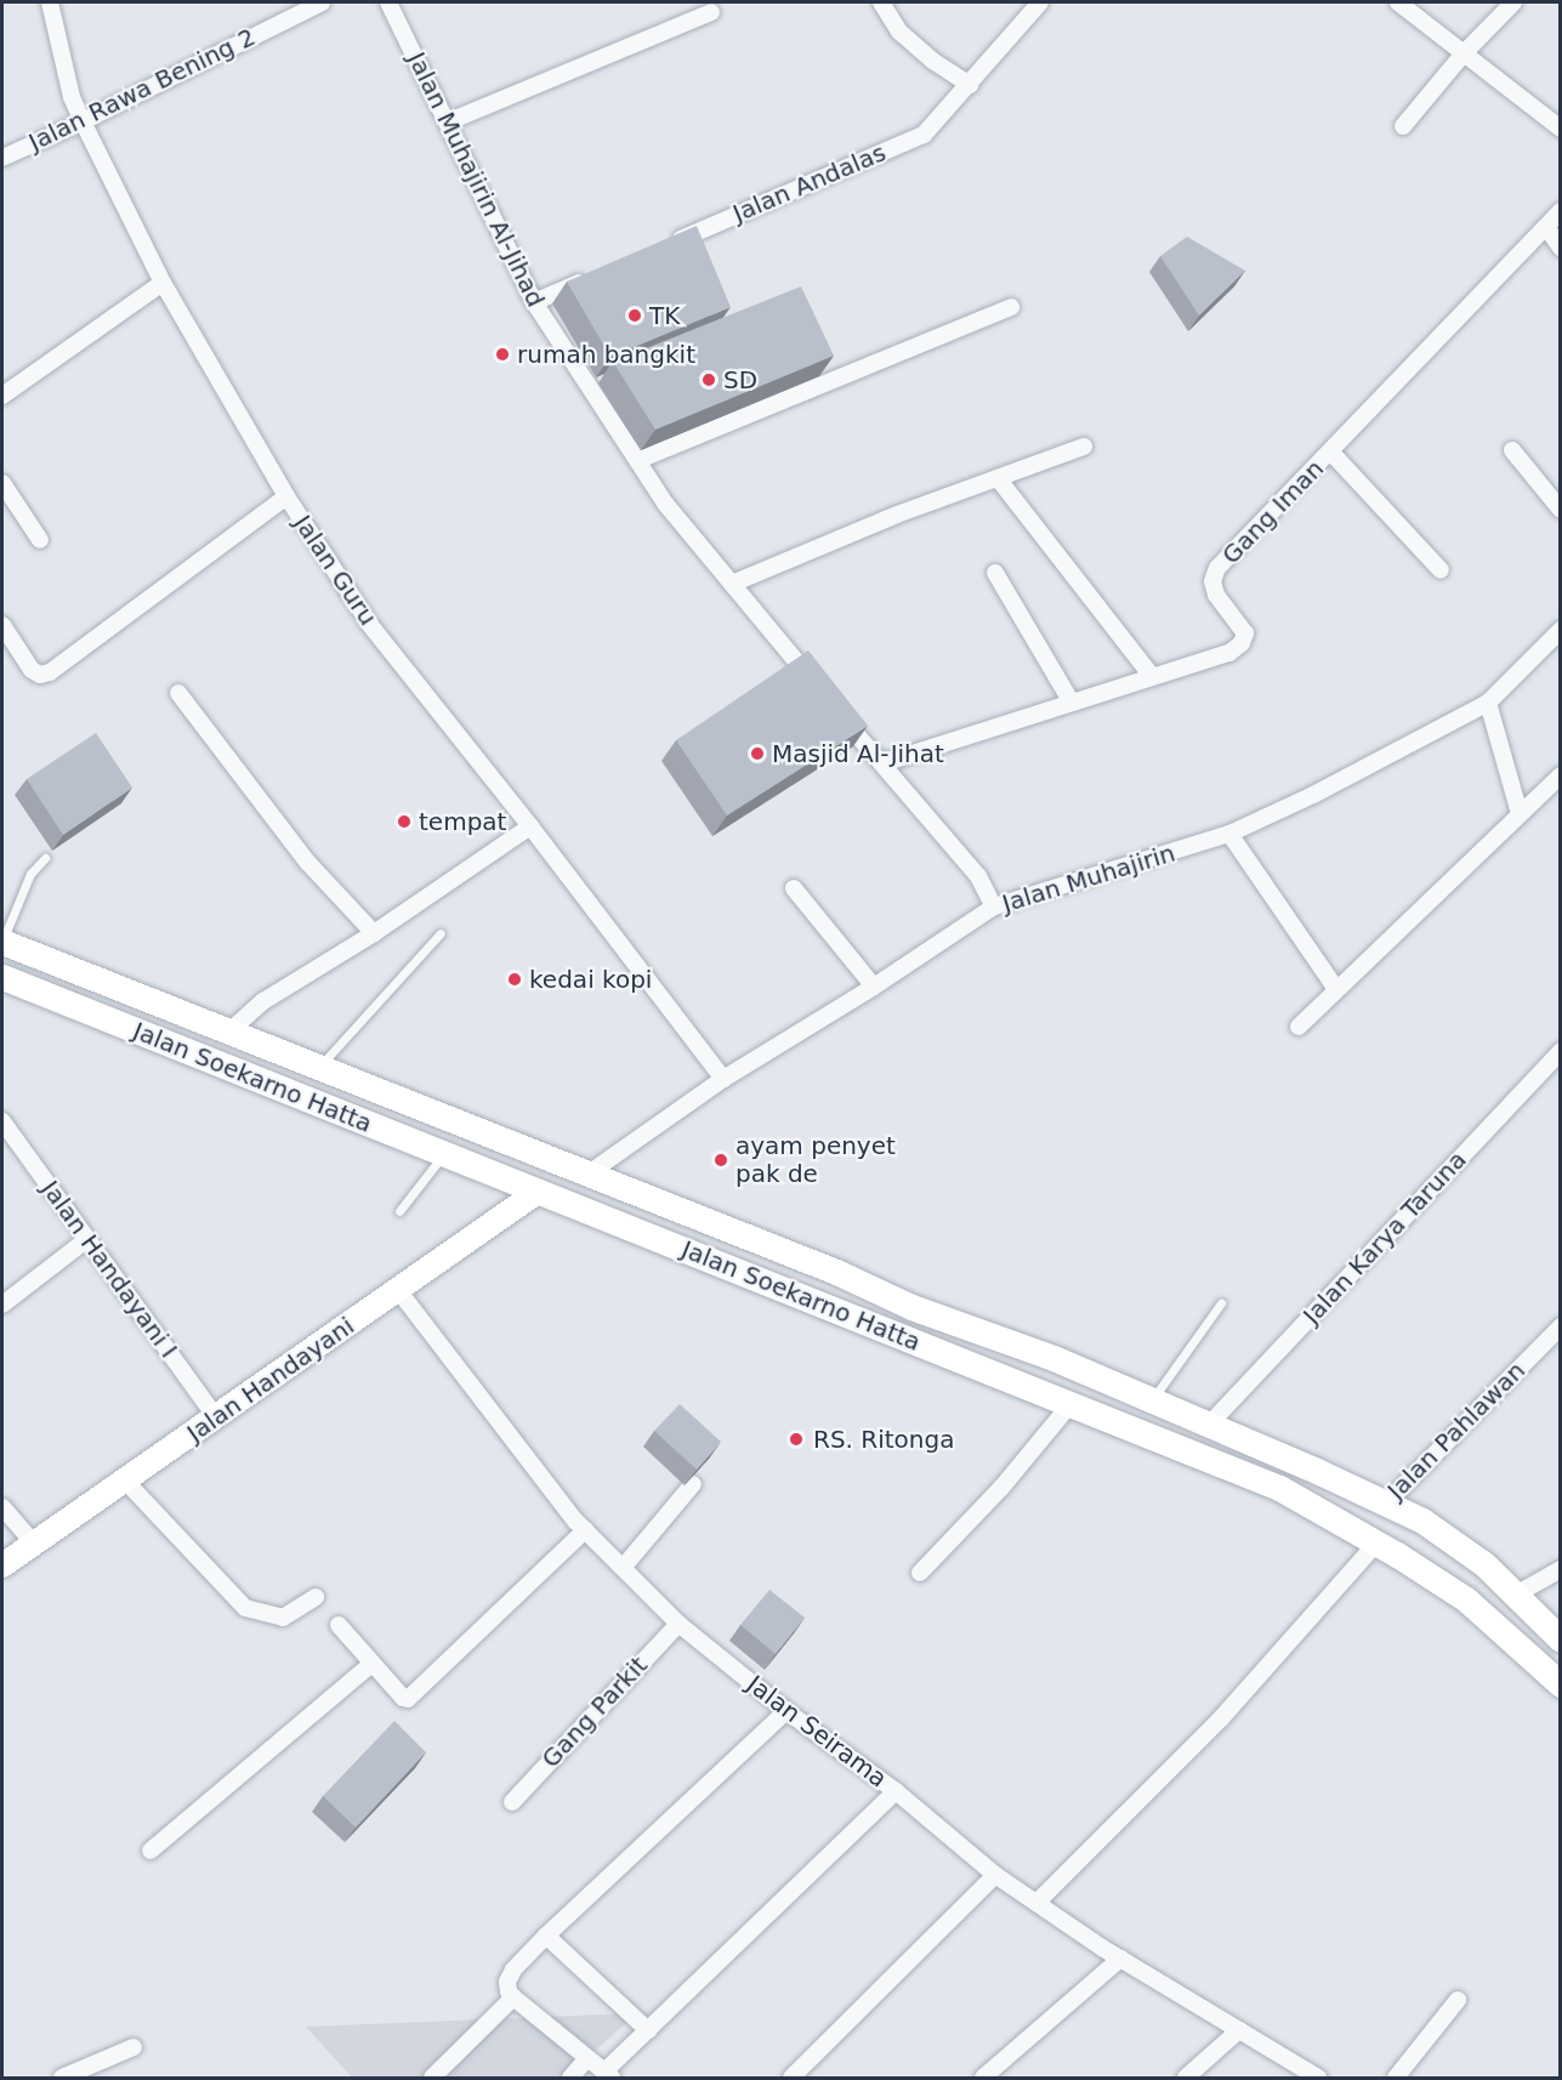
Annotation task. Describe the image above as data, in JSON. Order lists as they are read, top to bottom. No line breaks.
{"streets":{"main road":["Jalan Soekarno Hatta"],"street":["Jalan Rawa Bening 2","Jalan Muhajirin Al-Jihad","Jalan Andalas","Gang Iman","Jalan Guru","Jalan Muhajirin","Jalan Karya Taruna","Jalan Handayani I","Jalan Handayani","Jalan Pahlawan","Gang Parkit","Jalan Seirama"]},"crossings":[["Jalan Rawa Bening 2","Jalan Guru"],["Jalan Muhajirin Al-Jihad","Gang Iman"],["Jalan Muhajirin Al-Jihad","Jalan Muhajirin"],["Jalan Guru","Jalan Muhajirin"],["Jalan Muhajirin","Jalan Soekarno Hatta"],["Jalan Soekarno Hatta","Jalan Karya Taruna"],["Jalan Soekarno Hatta","Jalan Handayani"],["Jalan Soekarno Hatta","Jalan Pahlawan"],["Jalan Handayani I","Jalan Handayani"],["Jalan Handayani","Jalan Seirama"],["Gang Parkit","Jalan Seirama"]],"places":["TK","rumah bangkit","SD","Masjid Al-Jihat","tempat","kedai kopi","ayam penyet pak de","RS. Ritonga"]}
